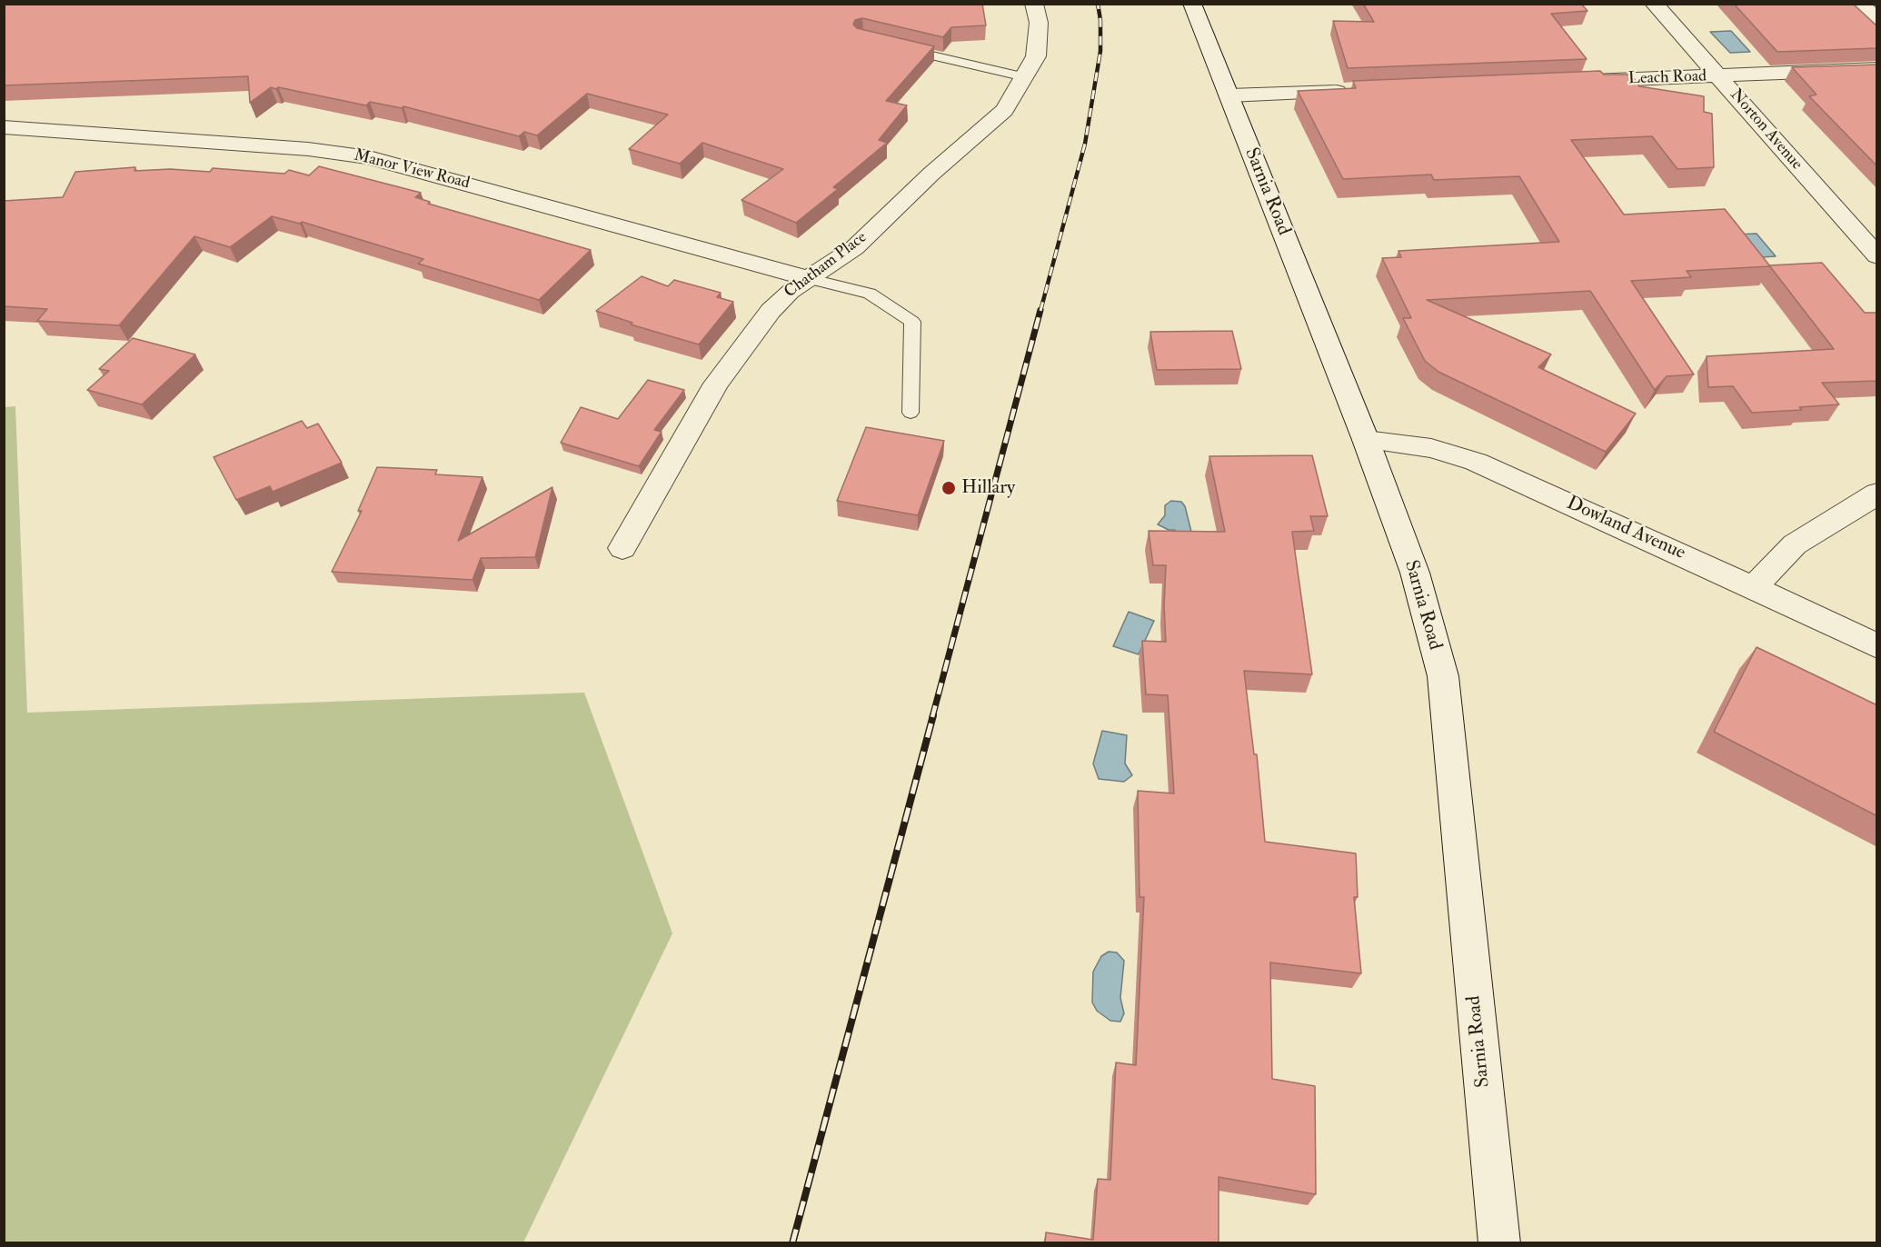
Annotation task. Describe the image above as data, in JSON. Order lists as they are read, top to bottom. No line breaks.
{"streets":{"street":["Leach Road","Norton Avenue","Manor View Road","Sarnia Road","Chatham Place","Dowland Avenue"]},"crossings":[["Leach Road","Norton Avenue"],["Manor View Road","Chatham Place"],["Sarnia Road","Dowland Avenue"]],"places":["Hillary"]}
